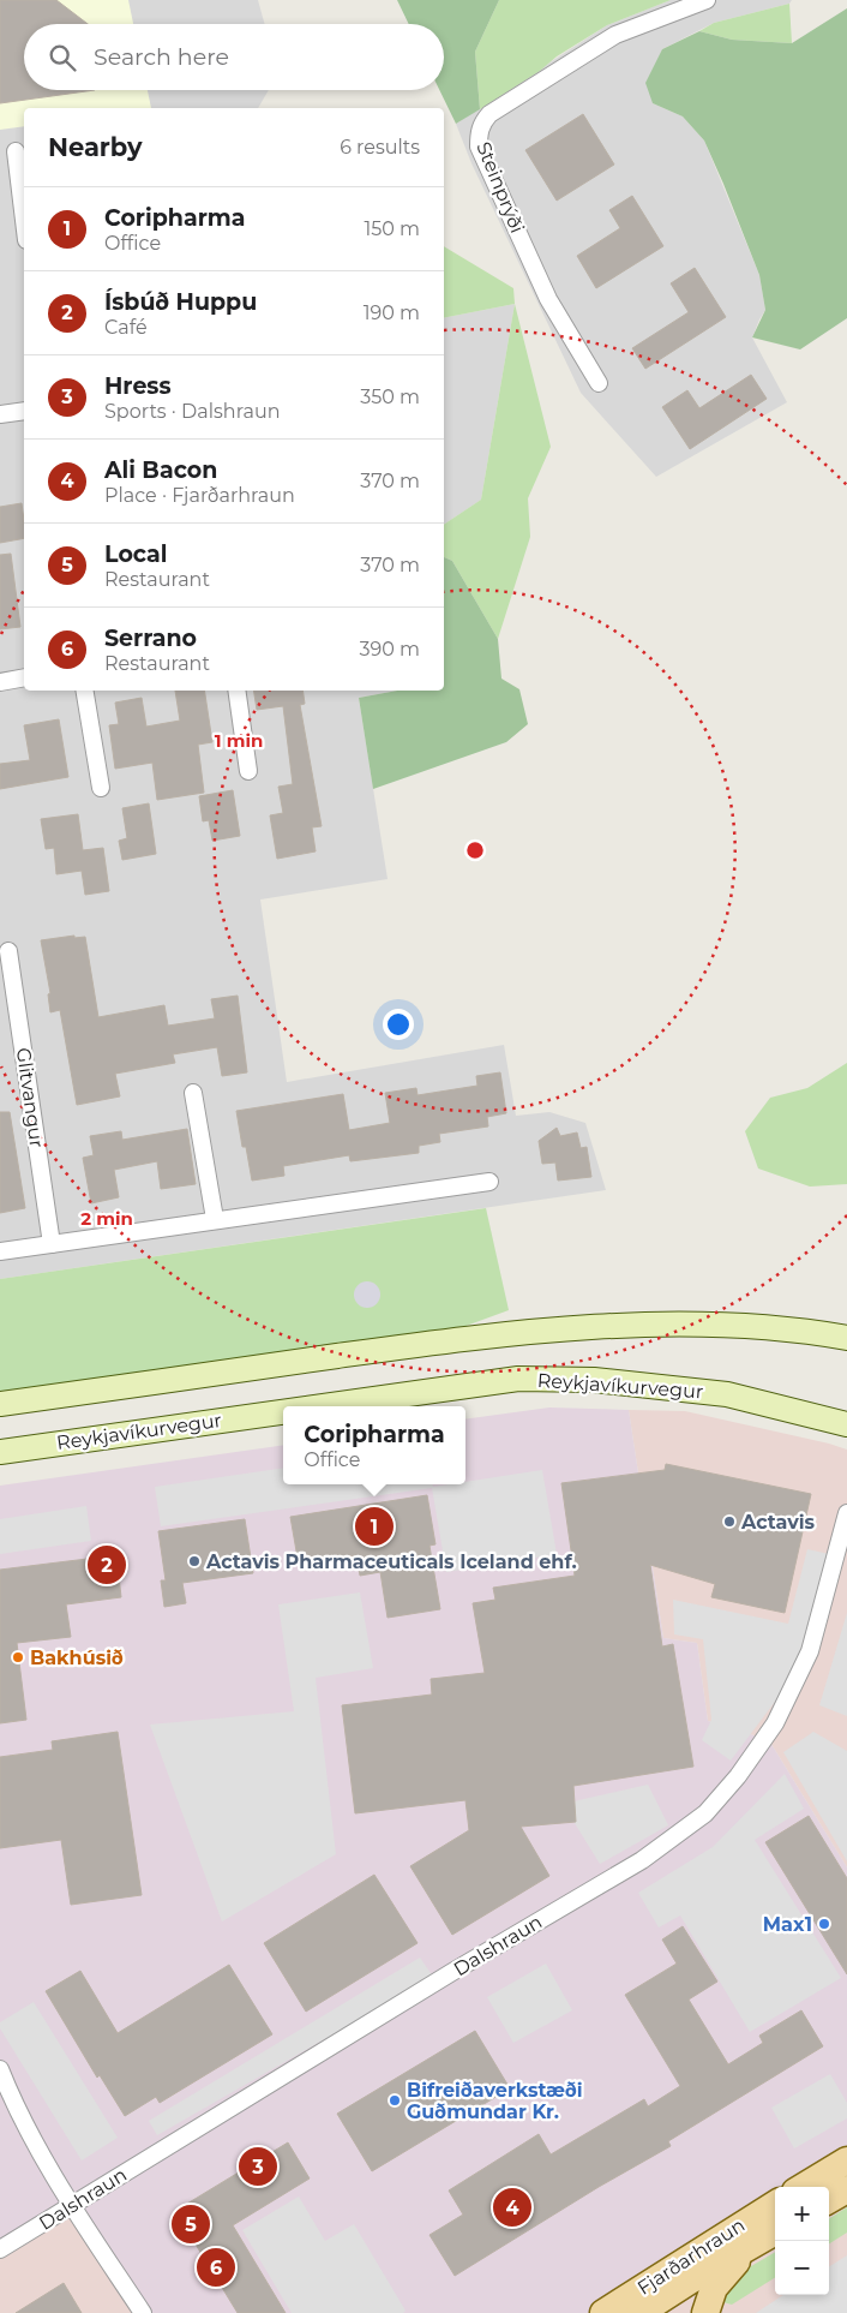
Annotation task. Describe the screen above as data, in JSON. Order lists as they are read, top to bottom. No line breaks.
{"streets":{"main road":["Reykjavíkurvegur","Fjarðarhraun"],"street":["Steinprýði","Glitvangur","Dalshraun"]},"places":["Actavis","Actavis Pharmaceuticals Iceland ehf.","Bakhúsið","Max1","Bifreiðaverkstæði Guðmundar Kr."],"page":{"search":"Search here","heading":["Nearby","6 results"],"list":[{"mark":"1","name":"Coripharma","note":"Office","value":"150 m"},{"mark":"2","name":"Ísbúð Huppu","note":"Café","value":"190 m"},{"mark":"3","name":"Hress","note":"Sports · Dalshraun","value":"350 m"},{"mark":"4","name":"Ali Bacon","note":"Place · Fjarðarhraun","value":"370 m"},{"mark":"5","name":"Local","note":"Restaurant","value":"370 m"},{"mark":"6","name":"Serrano","note":"Restaurant","value":"390 m"}],"popup":["Coripharma","Office"],"pins":["1","2","3","4","5","6"],"map_buttons":["+","−"]},"rings":["1 min","2 min"]}
